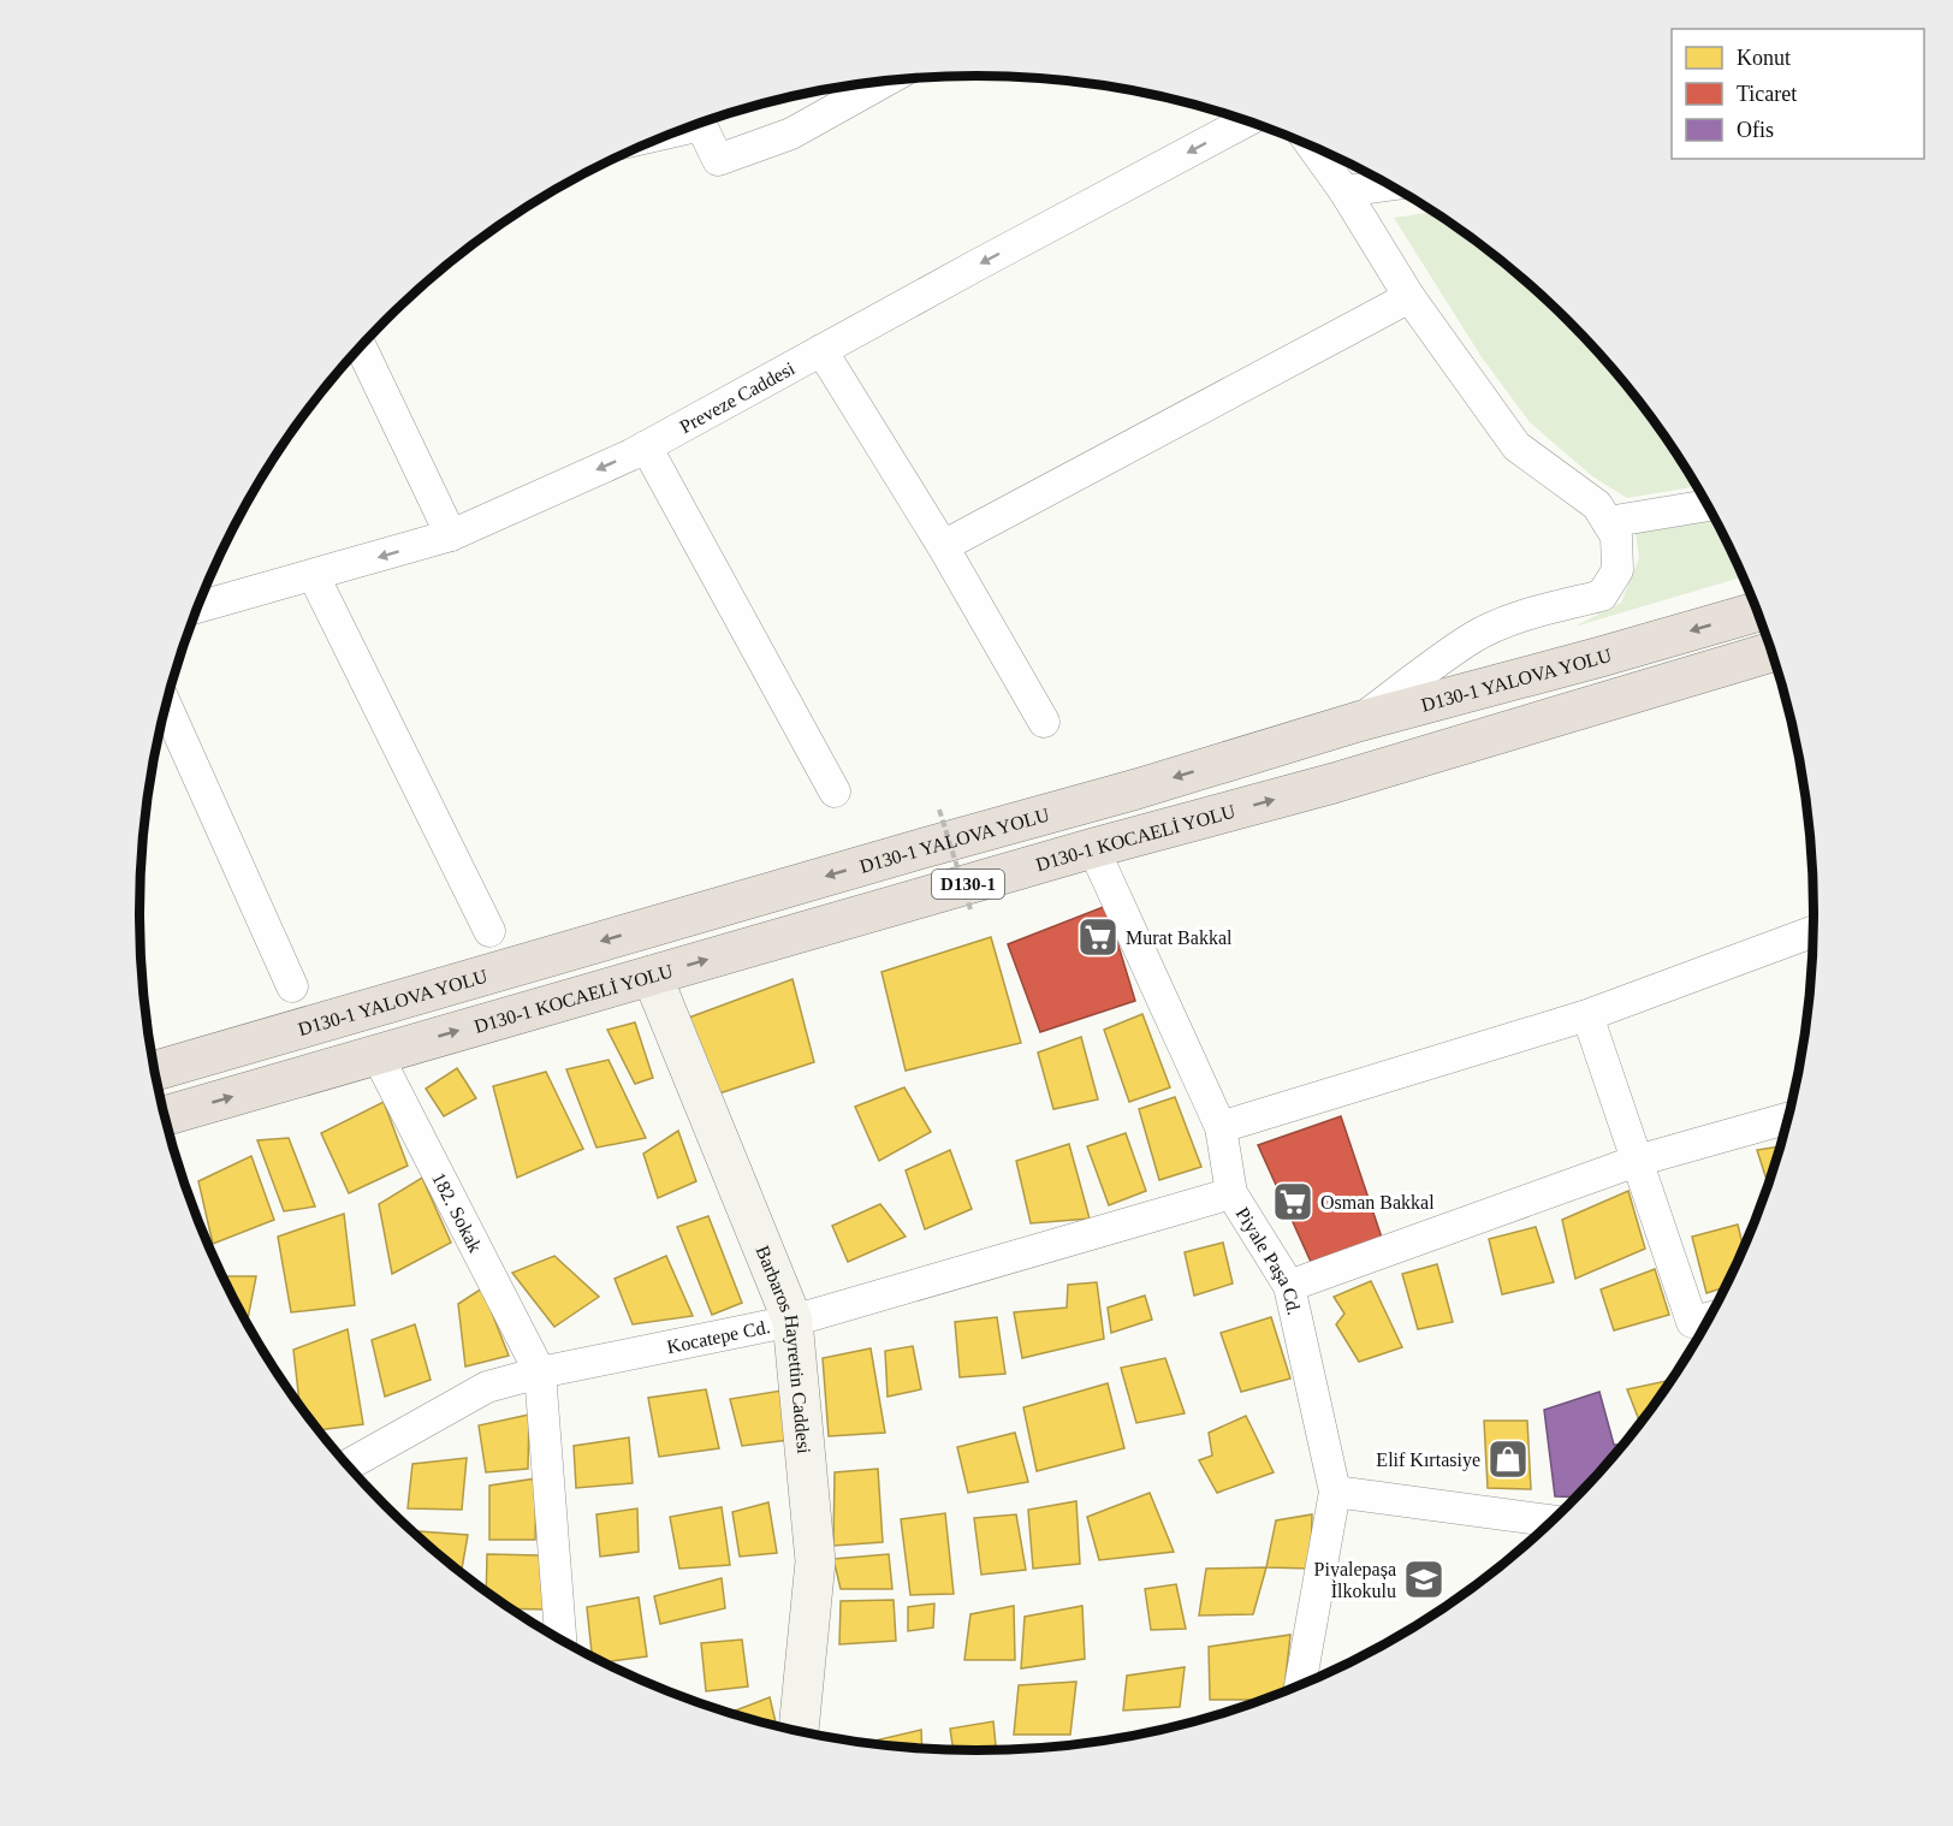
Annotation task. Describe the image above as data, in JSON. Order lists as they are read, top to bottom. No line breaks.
{"streets":{"highway":["D130-1 YALOVA YOLU","D130-1 KOCAELİ YOLU","D130-1"],"street":["Preveze Caddesi","182. Sokak","Piyale Paşa Cd.","Kocatepe Cd.","Barbaros Hayrettin Caddesi"]},"crossings":[["D130-1 KOCAELİ YOLU","182. Sokak"],["D130-1 KOCAELİ YOLU","Piyale Paşa Cd."],["D130-1 KOCAELİ YOLU","Barbaros Hayrettin Caddesi"],["182. Sokak","Kocatepe Cd."],["Piyale Paşa Cd.","Kocatepe Cd."],["Kocatepe Cd.","Barbaros Hayrettin Caddesi"]],"one_way":["D130-1 YALOVA YOLU","D130-1 KOCAELİ YOLU"],"places":{"supermarket":["Murat Bakkal","Osman Bakkal"],"shop":["Elif Kırtasiye"],"school or university":["Piyalepaşa İlkokulu"]},"legend":["Konut","Ticaret","Ofis"]}
